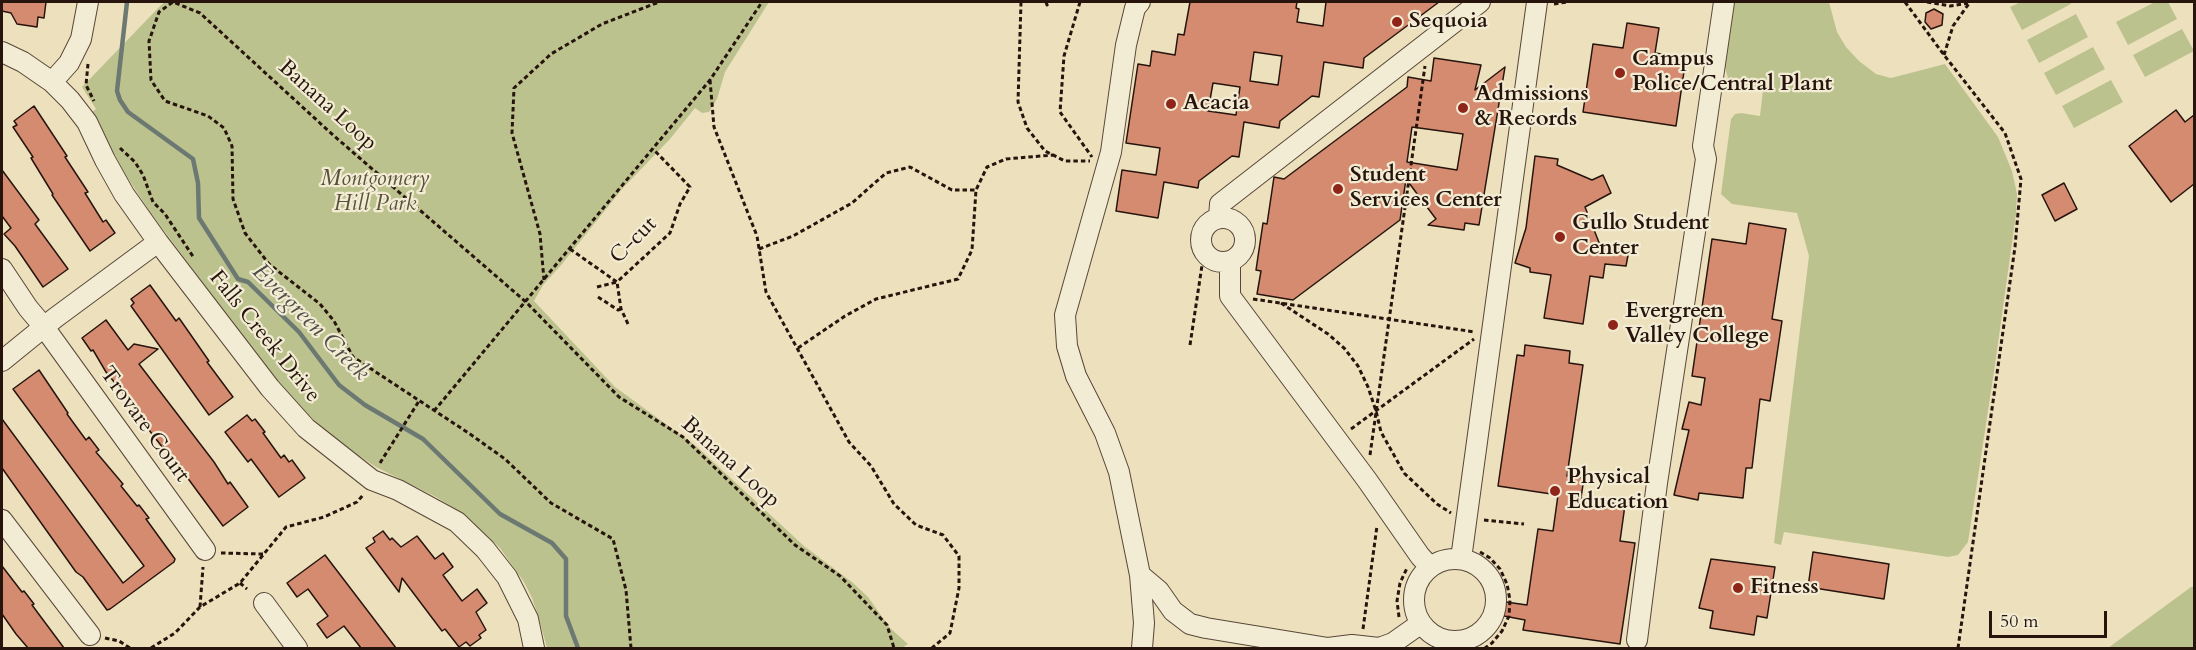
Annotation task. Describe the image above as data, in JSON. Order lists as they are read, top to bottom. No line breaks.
{"streets":{"street":["Falls Creek Drive","Trovare Court"],"path":["Banana Loop","C-cut"]},"water":["Evergreen Creek"],"parks":["Montgomery Hill Park"],"places":["Sequoia","Campus Police/Central Plant","Acacia","Admissions & Records","Student Services Center","Gullo Student Center","Evergreen Valley College","Physical Education","Fitness"],"scale_bar":"50 m"}
